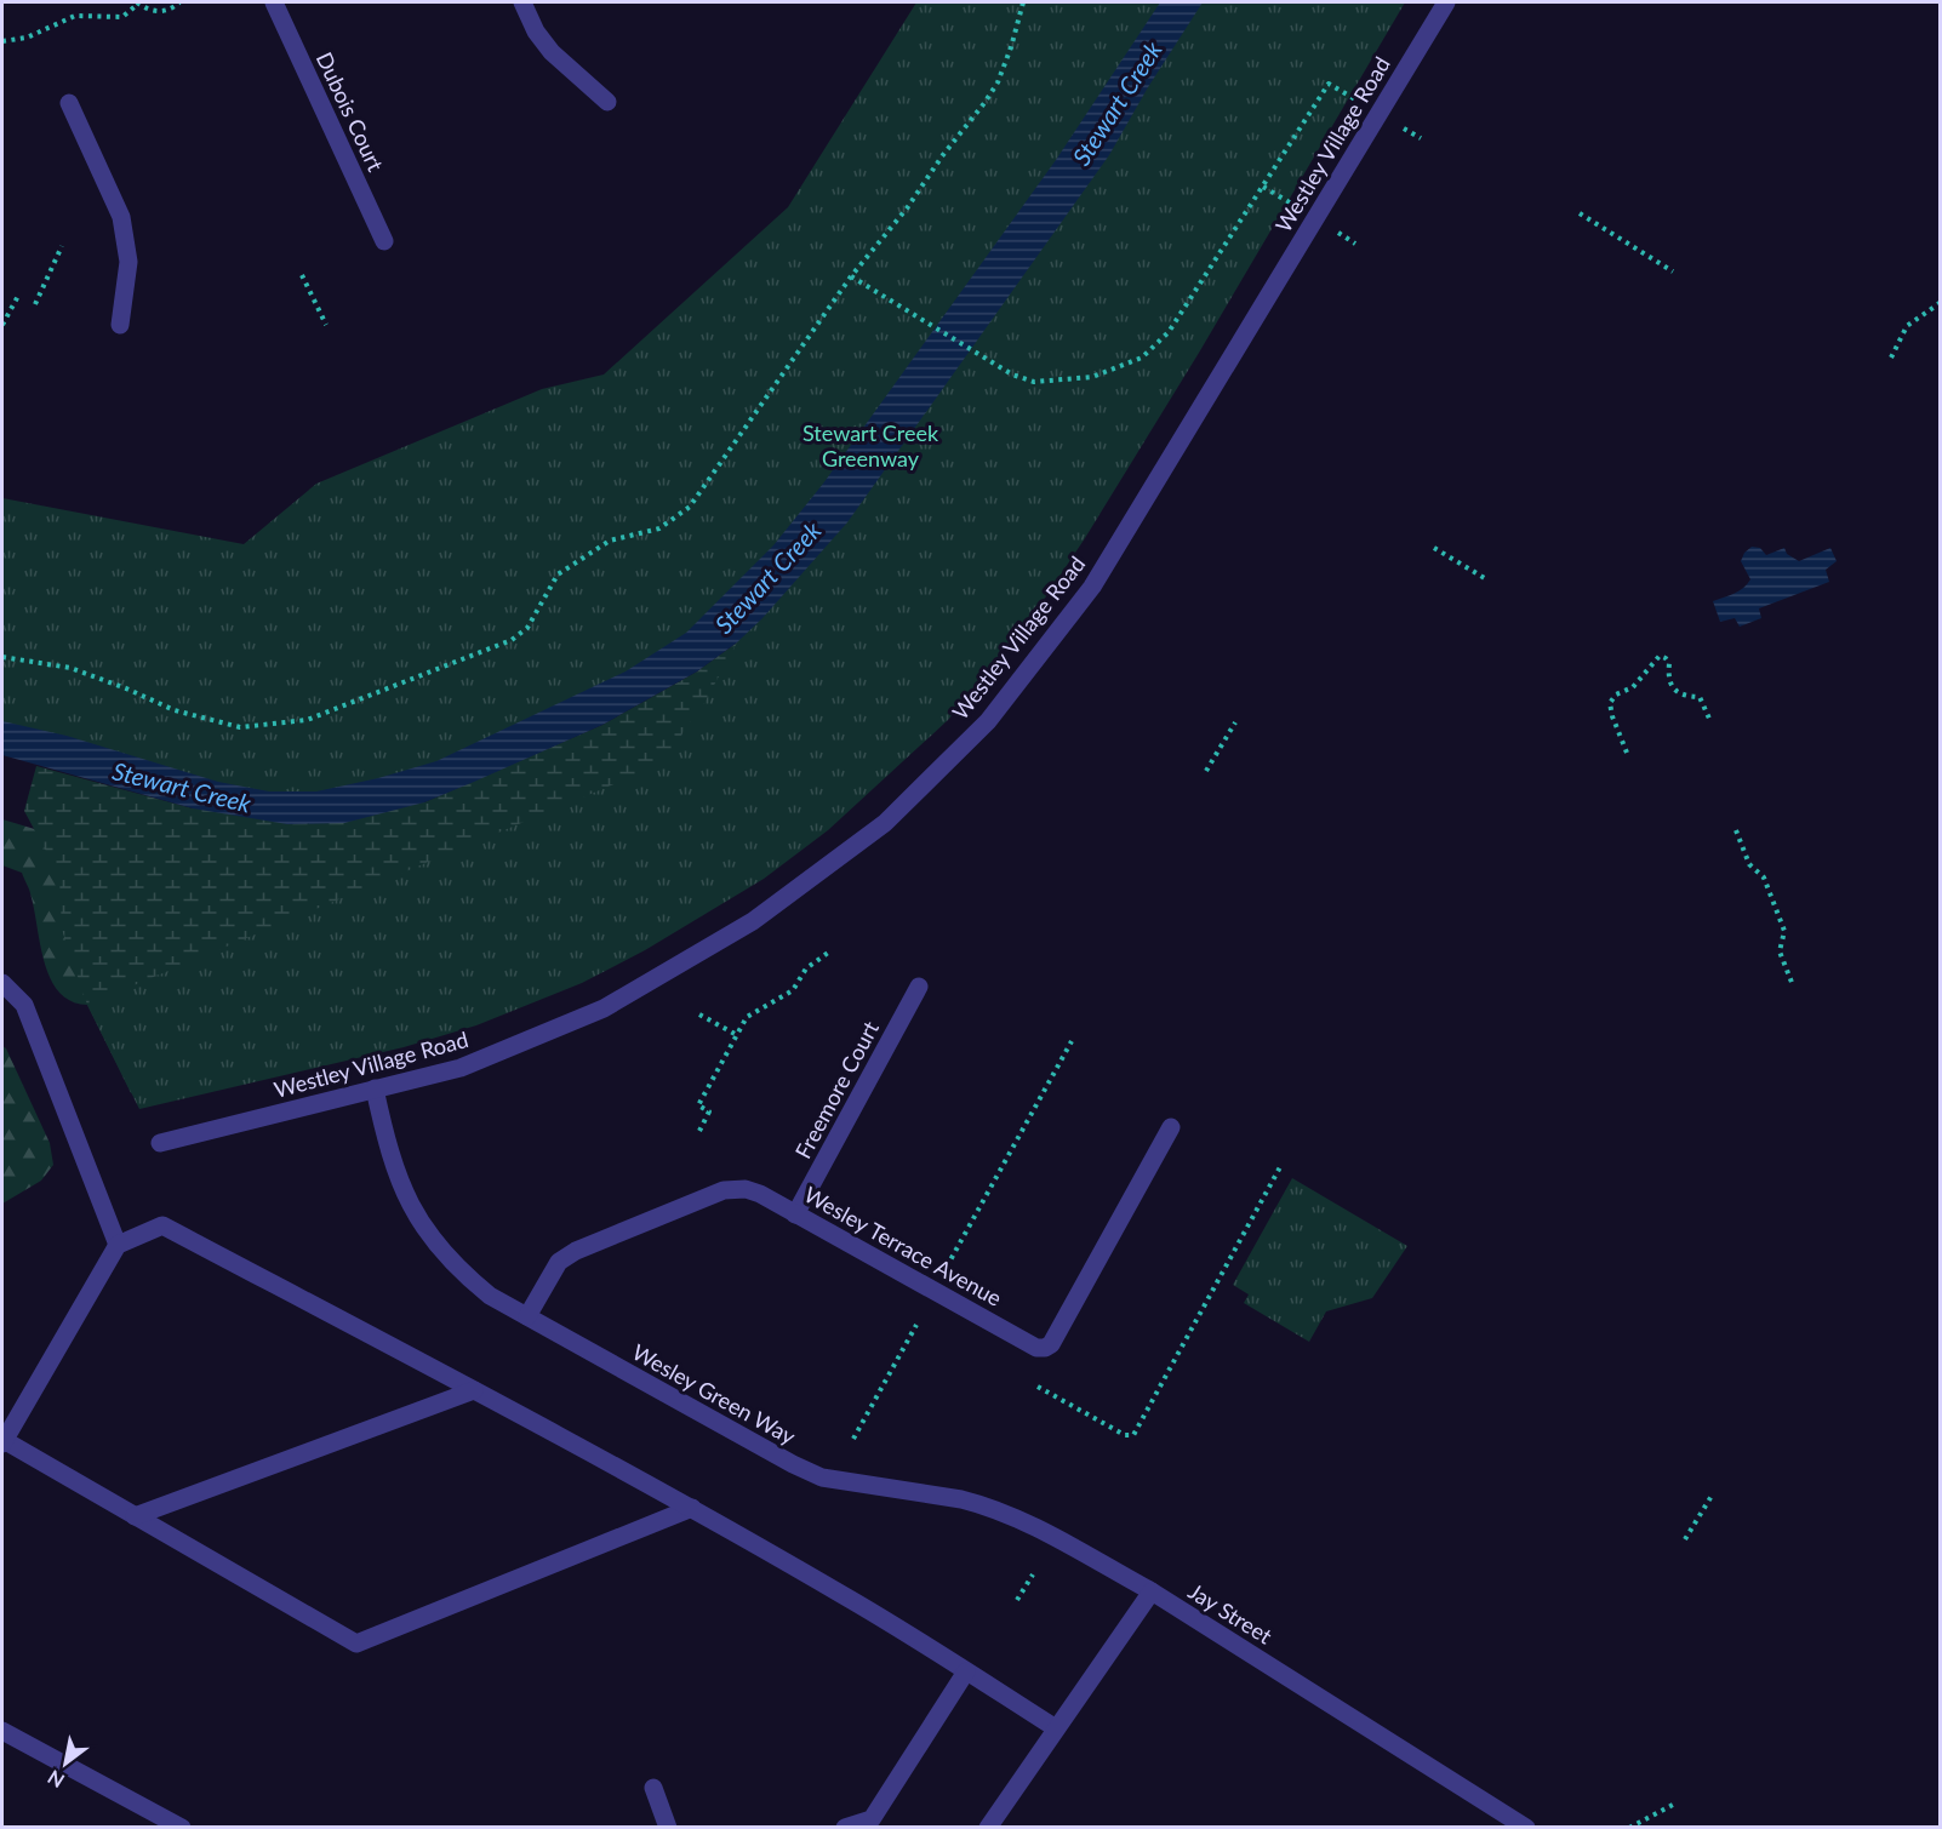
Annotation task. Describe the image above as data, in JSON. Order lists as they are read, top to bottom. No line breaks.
{"streets":{"street":["Dubois Court","Westley Village Road","Freemore Court","Wesley Terrace Avenue","Wesley Green Way","Jay Street"]},"crossings":[["Westley Village Road","Wesley Green Way"],["Freemore Court","Wesley Terrace Avenue"],["Wesley Terrace Avenue","Wesley Green Way"],["Wesley Green Way","Jay Street"]],"water":["Stewart Creek"],"parks":["Stewart Creek Greenway"],"north":"bottom left"}
